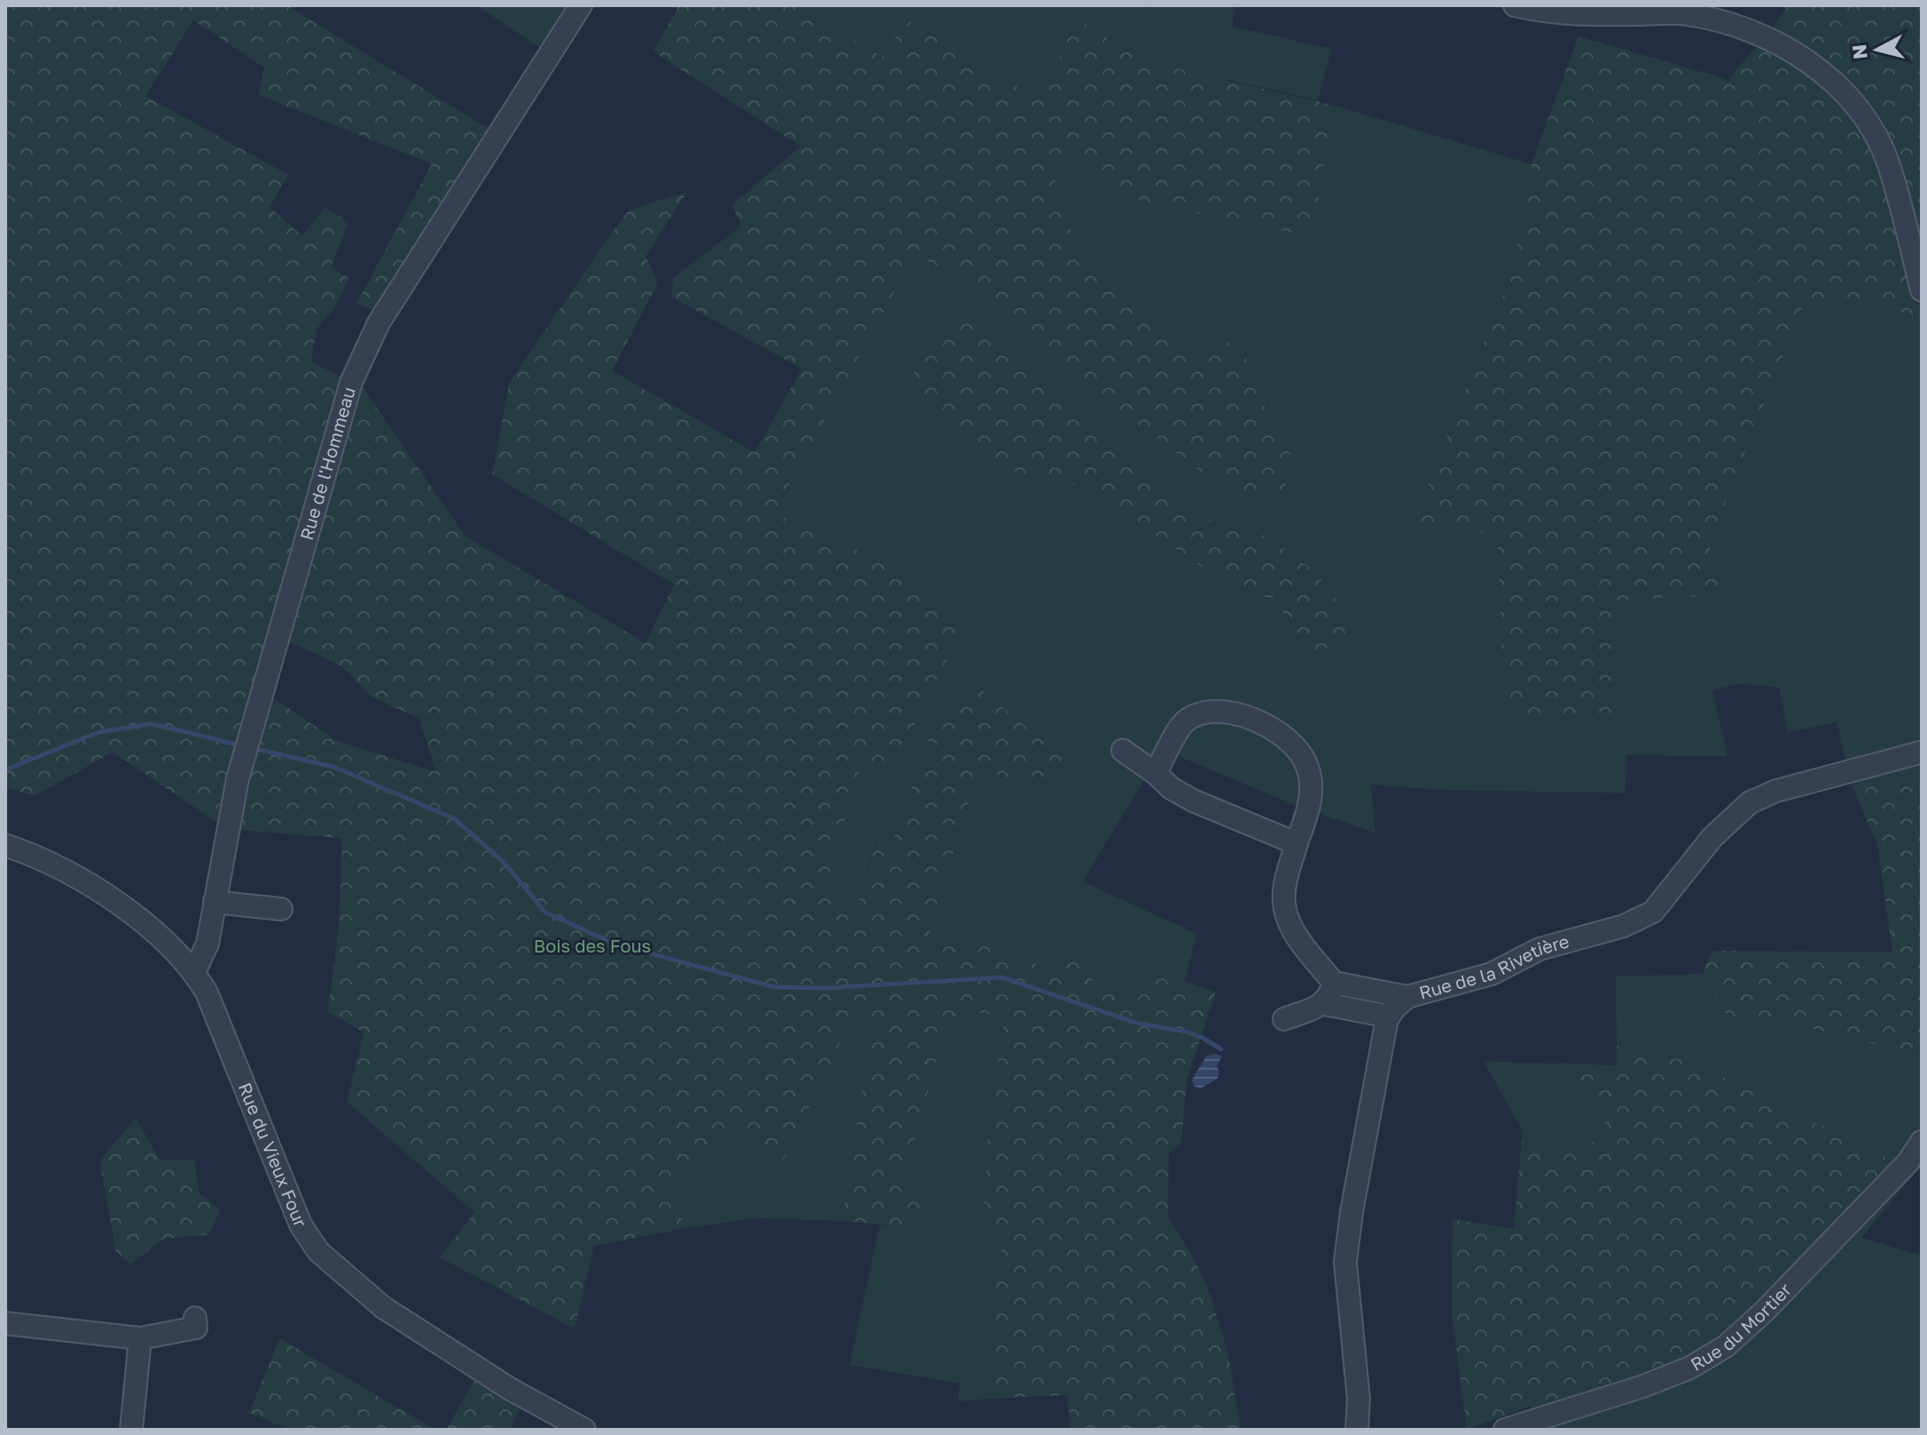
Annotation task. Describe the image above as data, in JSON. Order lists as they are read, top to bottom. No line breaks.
{"streets":{"street":["Rue de l'Hommeau","Rue de la Rivetière","Rue du Vieux Four","Rue du Mortier"]},"crossings":[["Rue de l'Hommeau","Rue du Vieux Four"]],"parks":["Bois des Fous"],"north":"left"}
